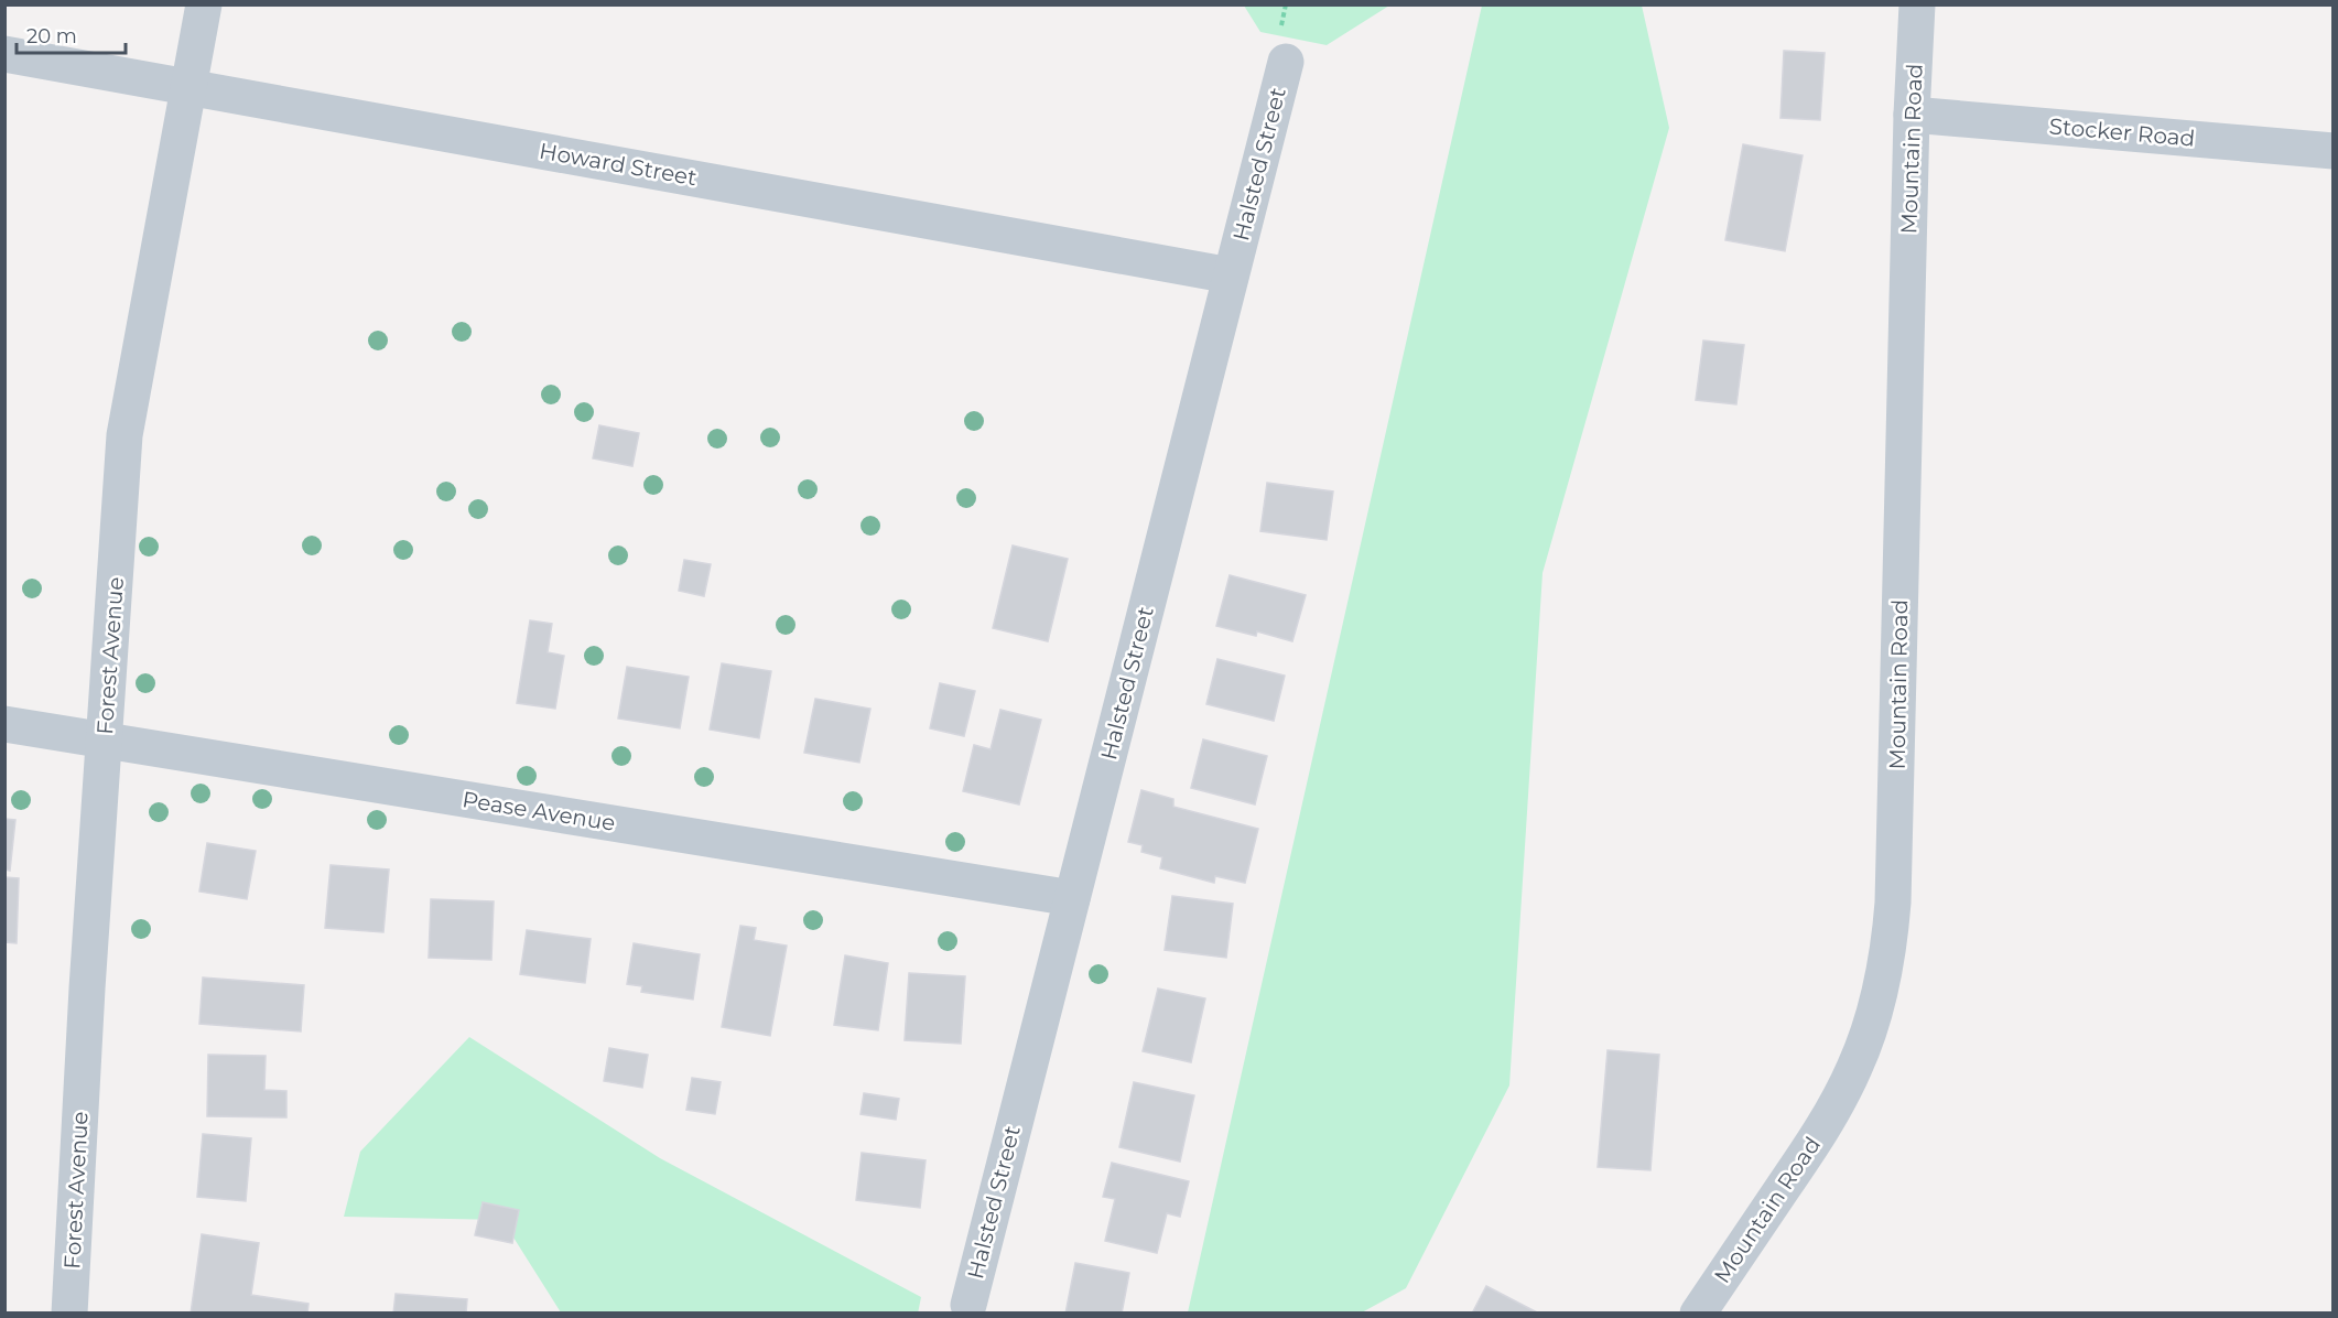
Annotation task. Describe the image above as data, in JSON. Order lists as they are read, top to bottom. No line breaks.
{"streets":{"street":["Stocker Road","Mountain Road","Howard Street","Halsted Street","Forest Avenue","Pease Avenue"]},"crossings":[["Stocker Road","Mountain Road"],["Howard Street","Halsted Street"],["Howard Street","Forest Avenue"],["Halsted Street","Pease Avenue"],["Forest Avenue","Pease Avenue"]],"scale_bar":"20 m"}
